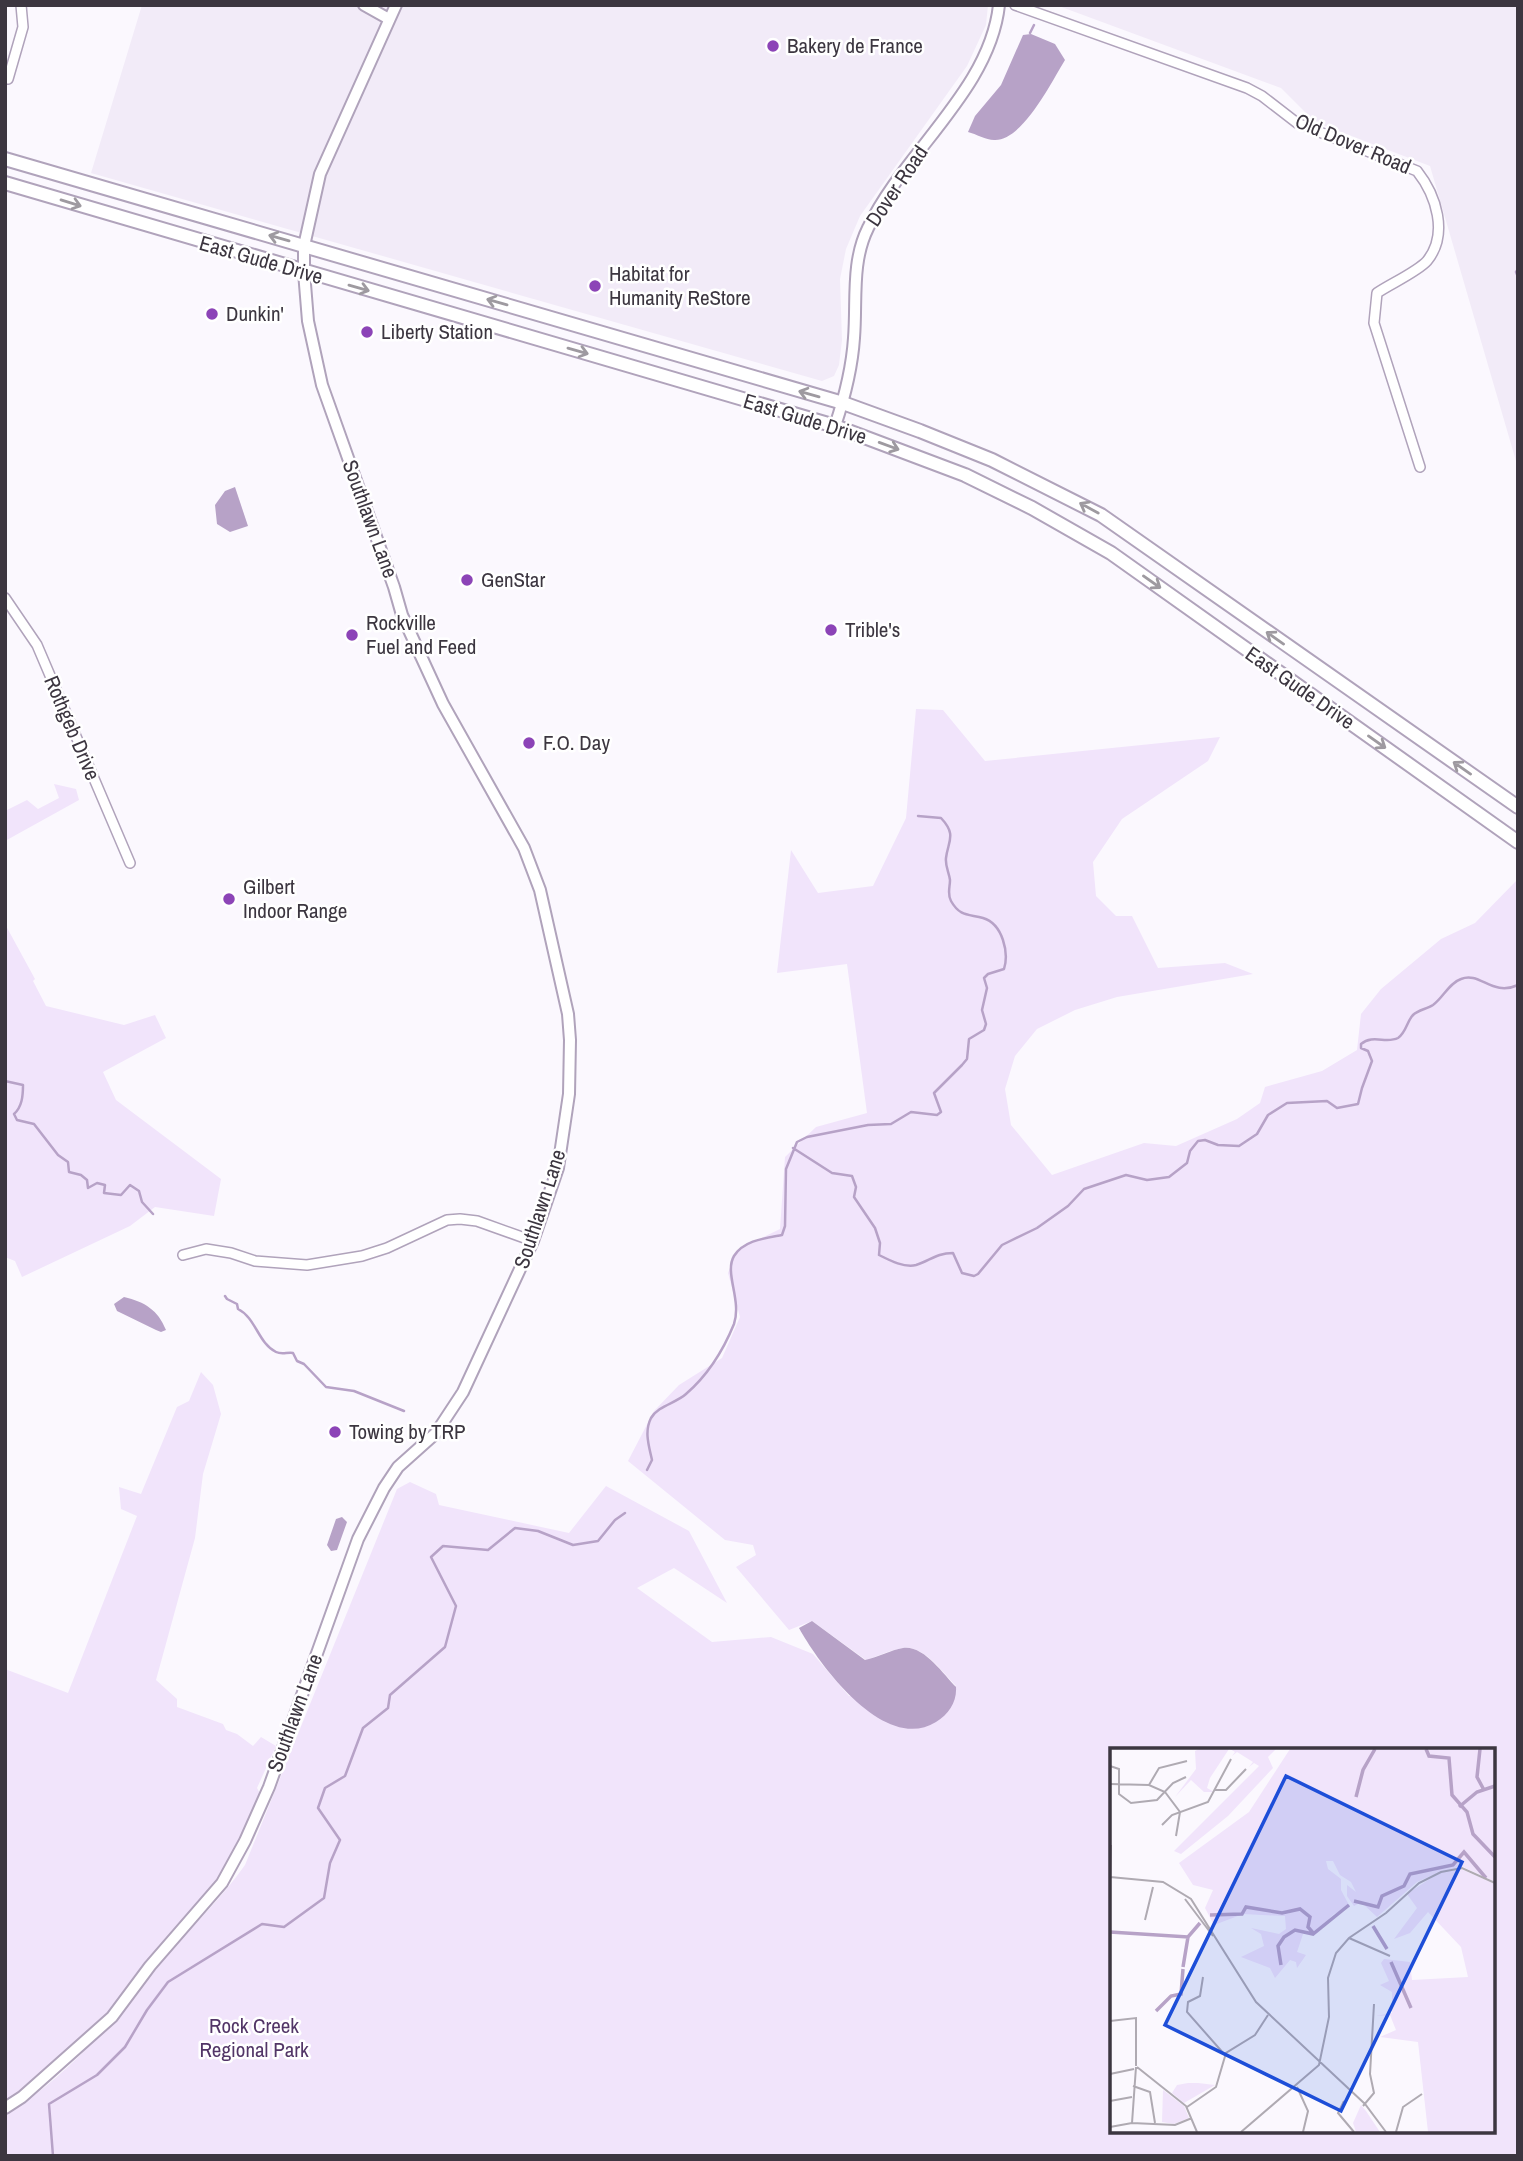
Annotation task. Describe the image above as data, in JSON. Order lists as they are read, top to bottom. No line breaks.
{"streets":{"main road":["East Gude Drive"],"street":["Old Dover Road","Dover Road","Southlawn Lane","Rothgeb Drive"]},"crossings":[["Dover Road","East Gude Drive"],["East Gude Drive","Southlawn Lane"]],"parks":["Rock Creek Regional Park"],"places":["Bakery de France","Habitat for Humanity ReStore","Dunkin'","Liberty Station","GenStar","Trible's","Rockville Fuel and Feed","F.O. Day","Gilbert Indoor Range","Towing by TRP"]}
